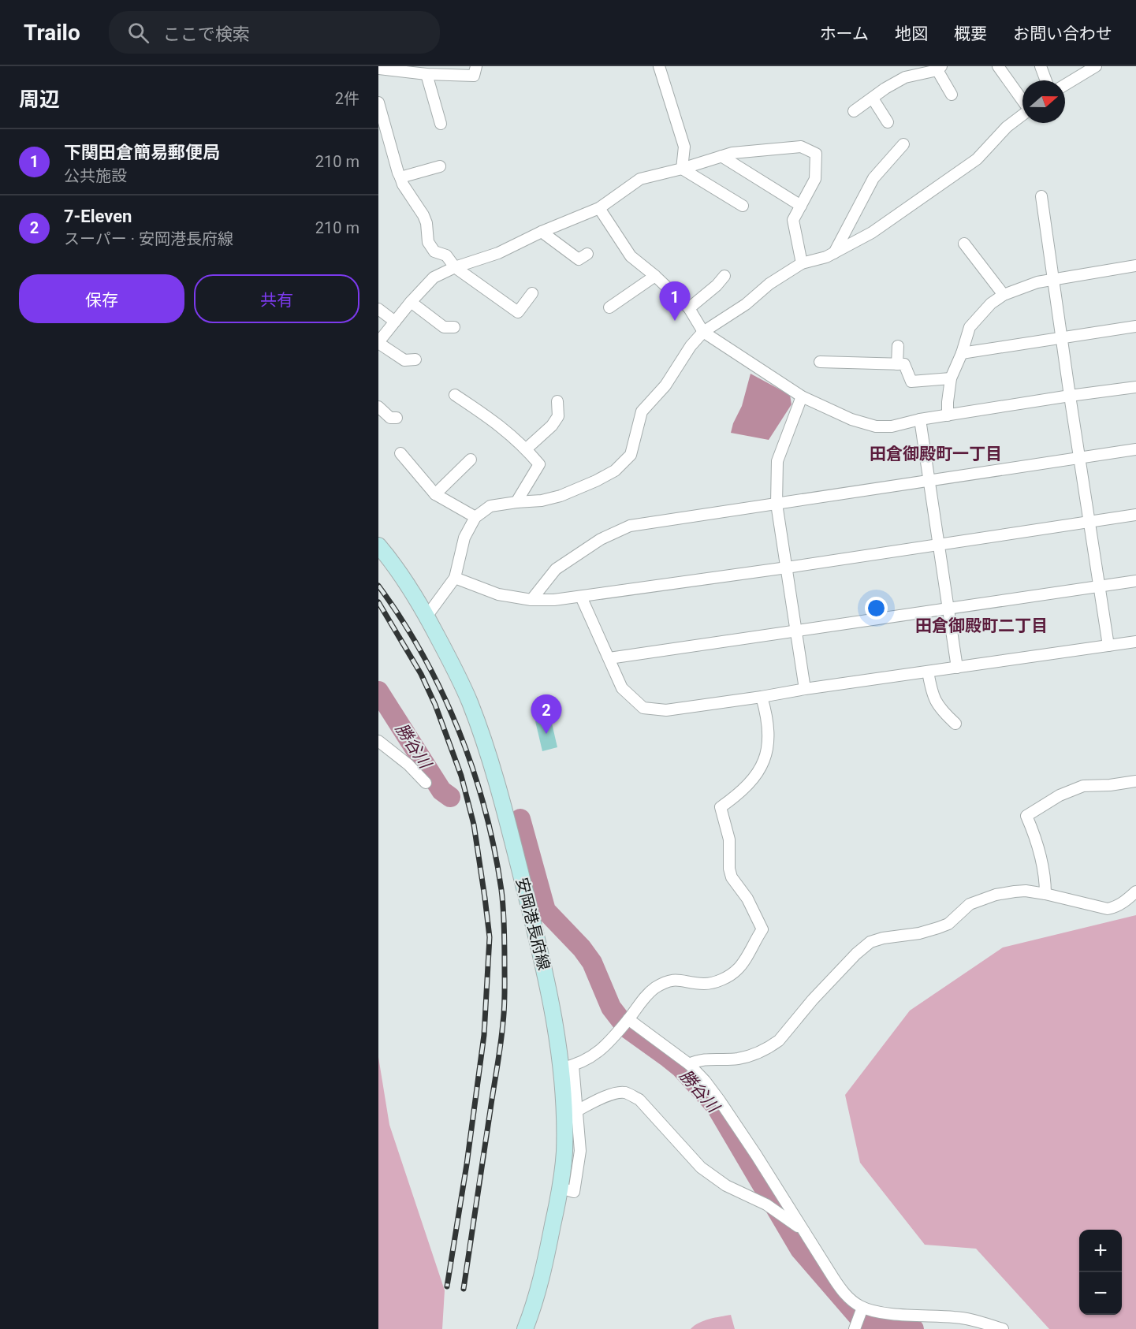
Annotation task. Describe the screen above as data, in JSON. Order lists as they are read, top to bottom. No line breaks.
{"streets":{"main road":["安岡港長府線"]},"districts":["田倉御殿町一丁目","田倉御殿町二丁目"],"water":["勝谷川"],"north":"right","page":{"header":"Trailo","search":"ここで検索","nav":["ホーム","地図","概要","お問い合わせ"],"heading":["周辺","2件"],"list":[{"mark":"1","name":"下関田倉簡易郵便局","note":"公共施設","value":"210 m"},{"mark":"2","name":"7-Eleven","note":"スーパー · 安岡港長府線","value":"210 m"}],"buttons":["保存","共有"],"pins":["1","2"],"map_buttons":["+","−"]}}
